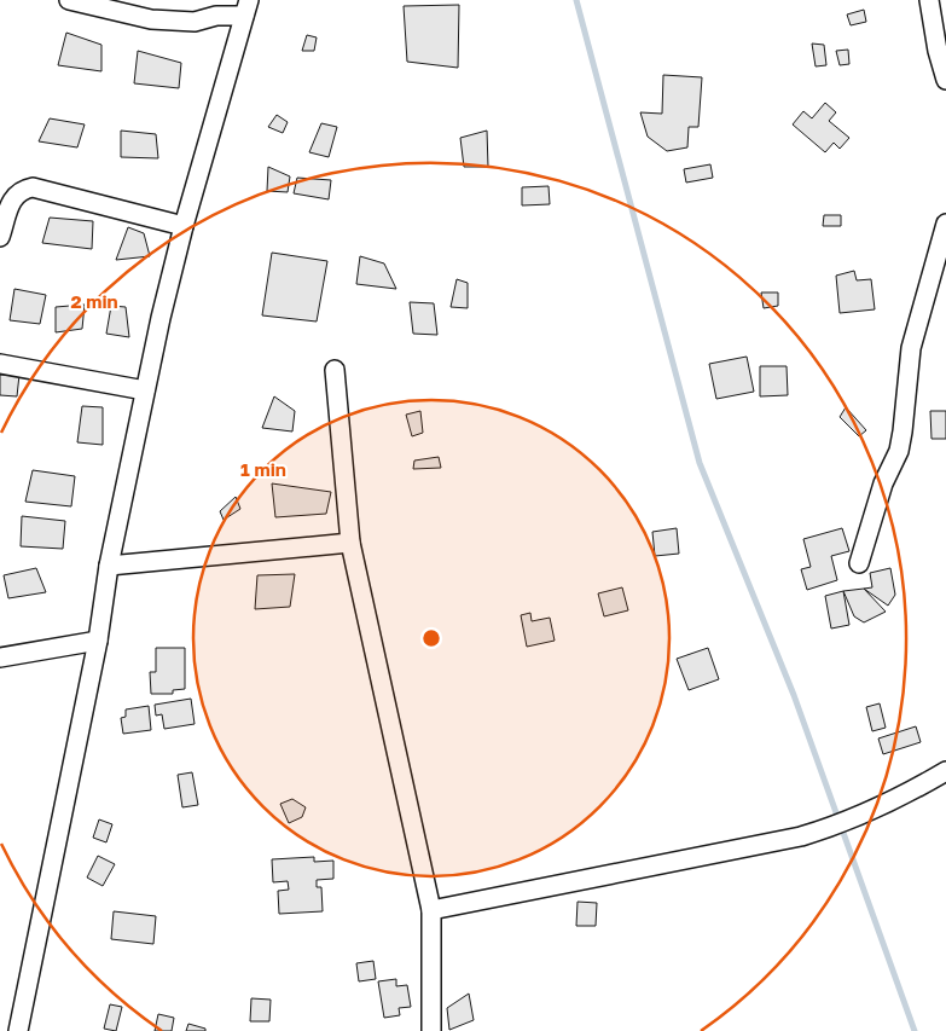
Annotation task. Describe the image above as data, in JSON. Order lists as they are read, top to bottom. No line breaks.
{"rings":["2 min","1 min"]}
